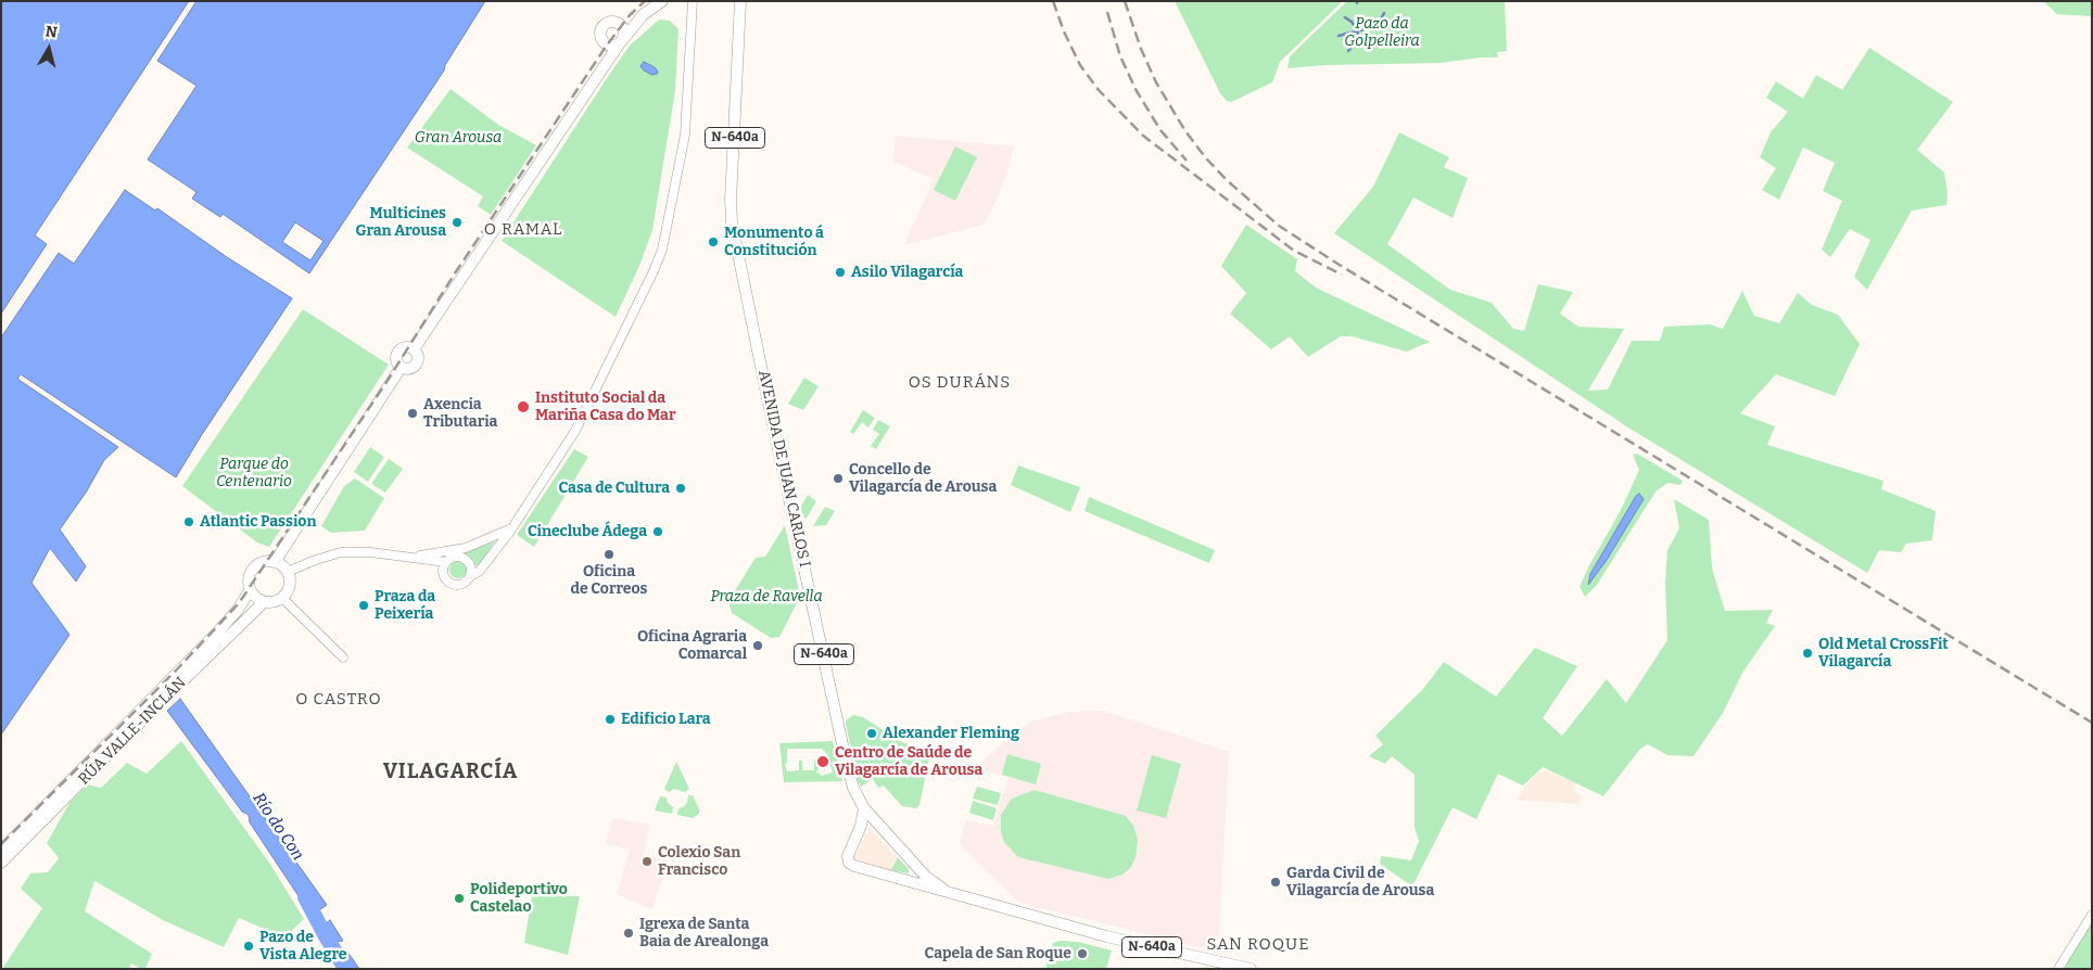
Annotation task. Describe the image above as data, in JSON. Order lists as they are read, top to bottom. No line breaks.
{"streets":{"main road":["N-640a","AVENIDA DE JUAN CARLOS I","RÚA VALLE-INCLÁN"]},"crossings":[["N-640a","AVENIDA DE JUAN CARLOS I"]],"districts":["O RAMAL","OS DURÁNS","O CASTRO","VILAGARCÍA","SAN ROQUE"],"water":["Río do Con"],"parks":["Pazo da Golpelleira","Gran Arousa","Parque do Centenario","Praza de Ravella"],"places":["Multicines Gran Arousa","Monumento á Constitución","Asilo Vilagarcía","Instituto Social da Mariña Casa do Mar","Axencia Tributaria","Concello de Vilagarcía de Arousa","Casa de Cultura","Atlantic Passion","Cineclube Ádega","Oficina de Correos","Praza da Peixería","Oficina Agraria Comarcal","Old Metal CrossFit Vilagarcía","Edificio Lara","Alexander Fleming","Centro de Saúde de Vilagarcía de Arousa","Colexio San Francisco","Garda Civil de Vilagarcía de Arousa","Polideportivo Castelao","Igrexa de Santa Baia de Arealonga","Pazo de Vista Alegre","Capela de San Roque"],"north":"top"}
